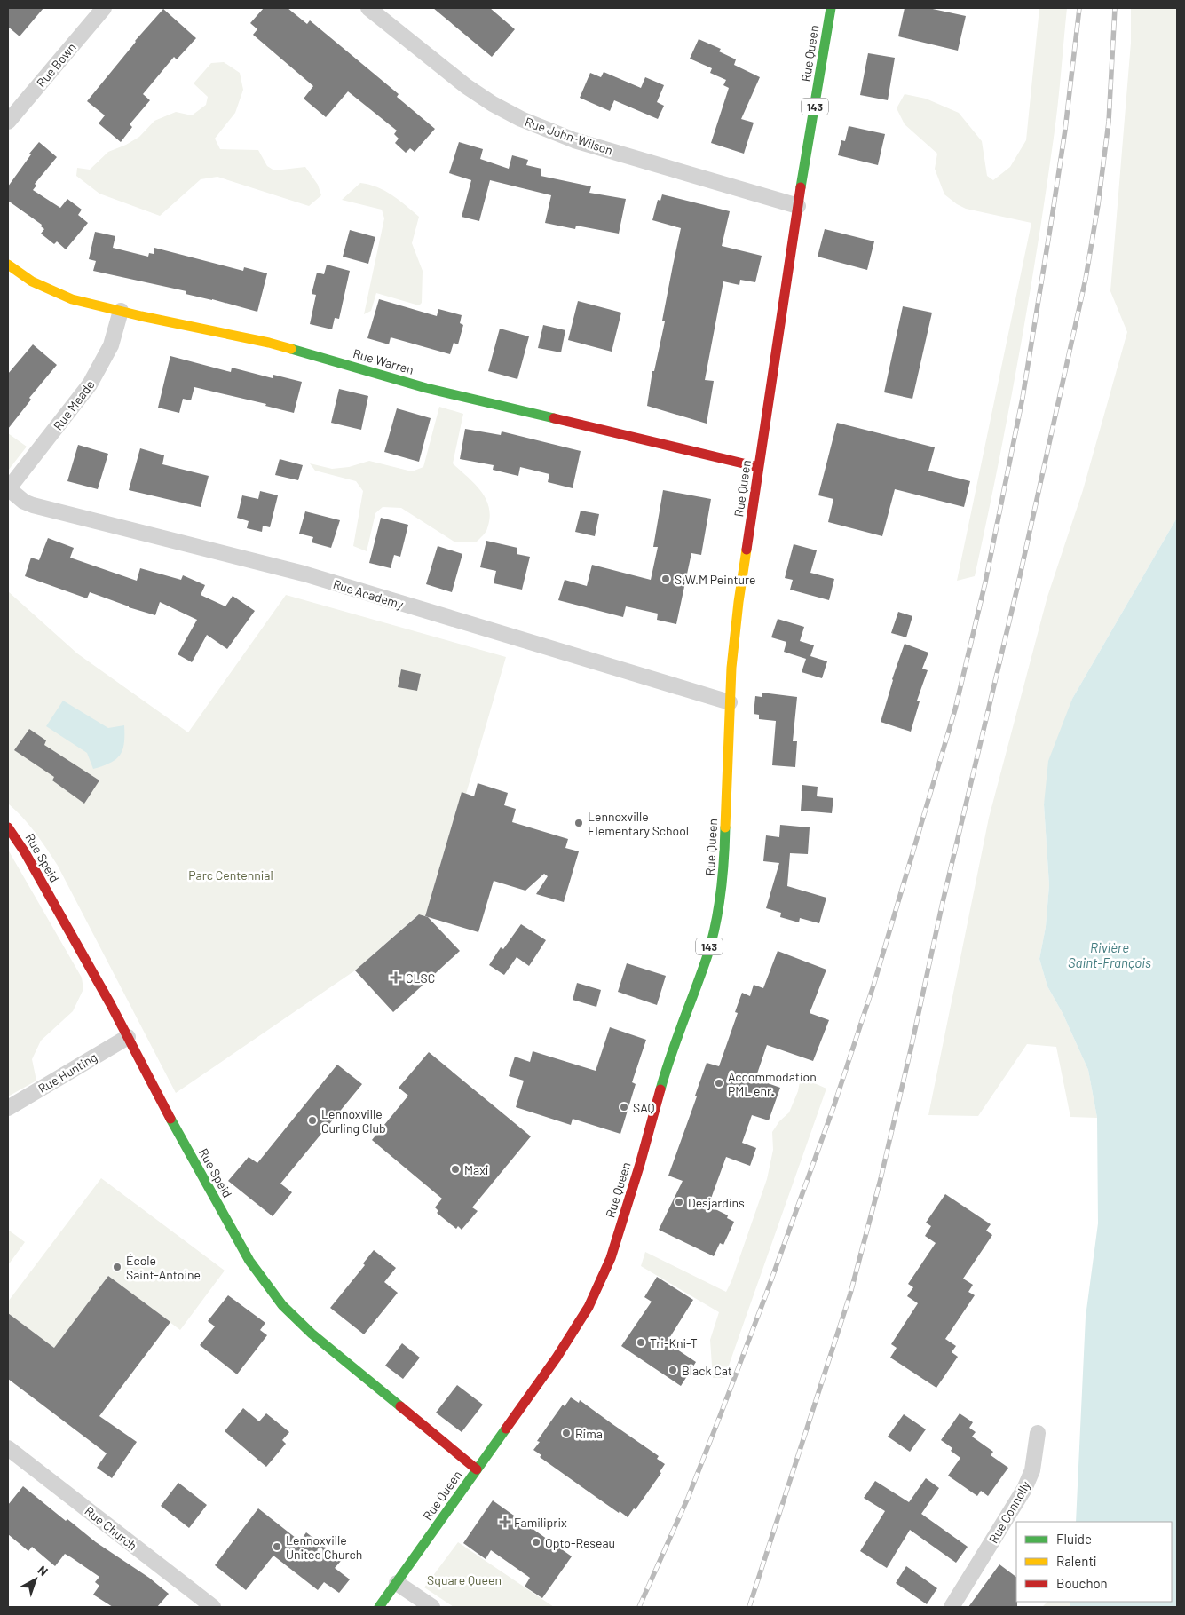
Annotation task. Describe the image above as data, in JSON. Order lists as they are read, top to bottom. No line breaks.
{"streets":{"main road":["Rue Queen","143","Rue Warren","Rue Speid"],"street":["Rue Bown","Rue John-Wilson","Rue Meade","Rue Academy","Rue Hunting","Rue Connolly","Rue Church"]},"crossings":[["Rue Queen","Rue John-Wilson"],["Rue Queen","Rue Warren"],["Rue Queen","Rue Academy"],["Rue Queen","Rue Speid"],["Rue Warren","Rue Meade"],["Rue Meade","Rue Academy"],["Rue Speid","Rue Hunting"]],"water":["Rivière Saint-François"],"parks":["Parc Centennial","Square Queen"],"places":{"other":["S.W.M Peinture","Lennoxville Elementary School","Accommodation PML enr.","SAQ","Lennoxville Curling Club","Maxi","Desjardins","École Saint-Antoine","Tri-Kni-T","Black Cat","Rima","Opto-Reseau","Lennoxville United Church"],"health":["CLSC","Familiprix"]},"legend":["Fluide","Ralenti","Bouchon"],"north":"top right"}
